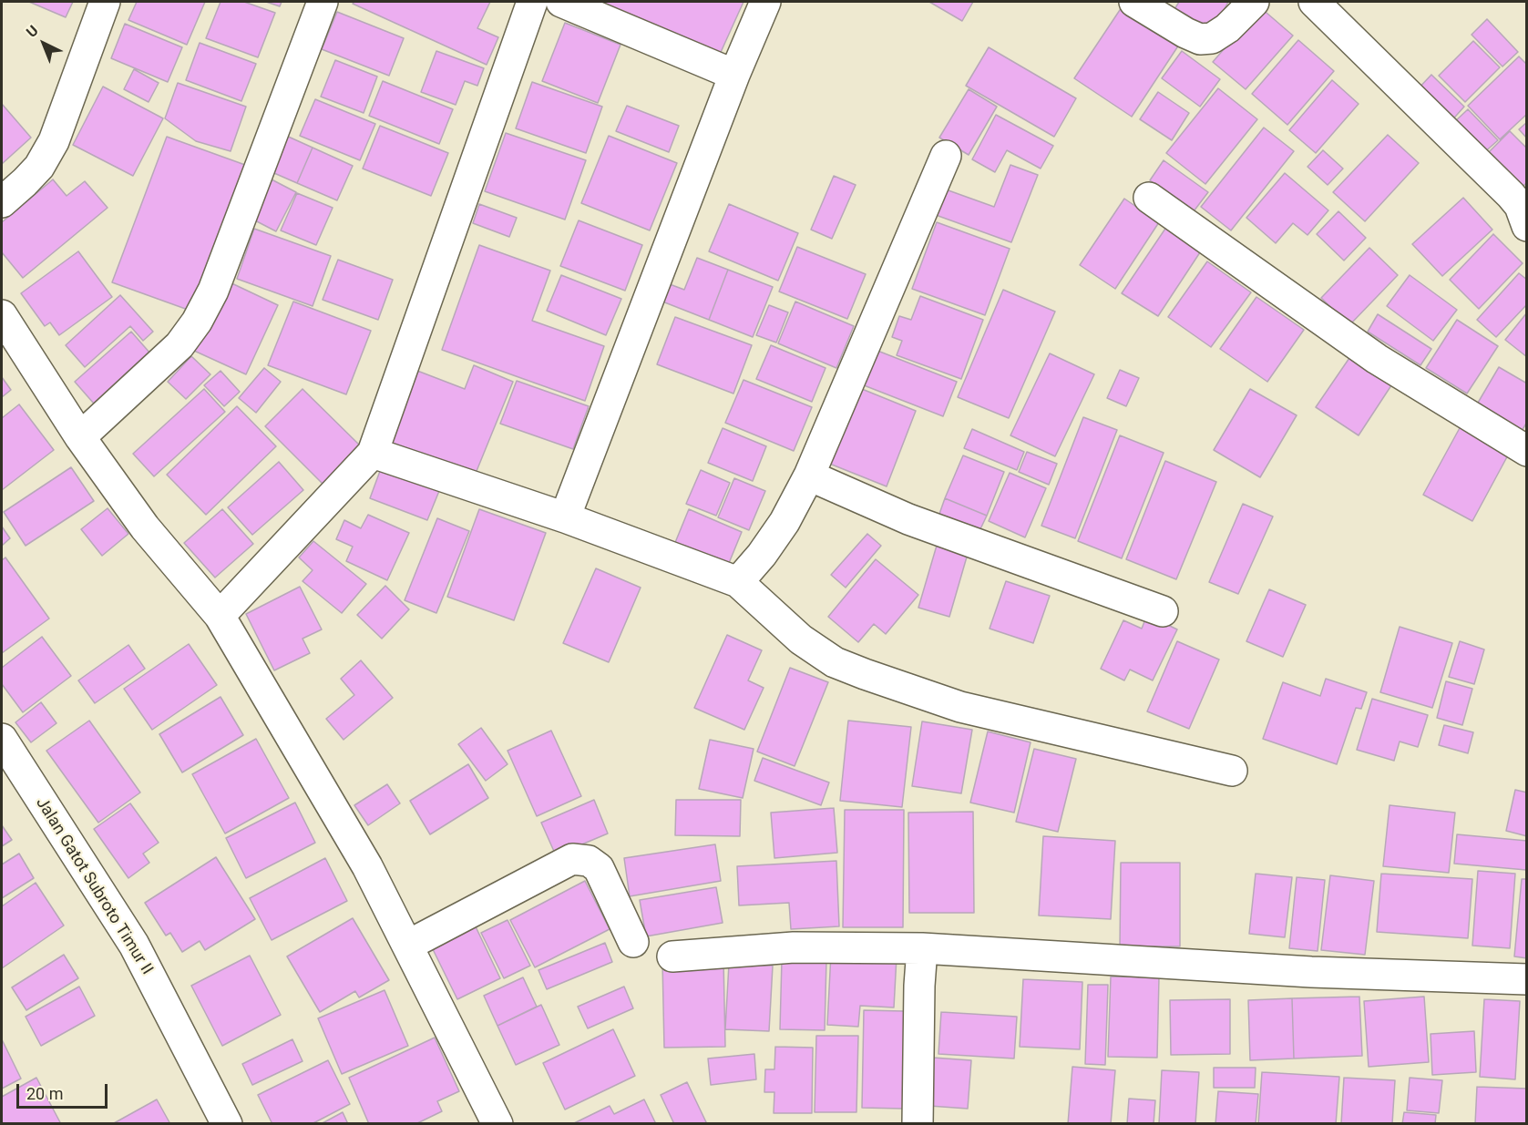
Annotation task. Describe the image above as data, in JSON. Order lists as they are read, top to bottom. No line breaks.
{"streets":{"street":["Jalan Gatot Subroto Timur II"]},"scale_bar":"20 m","north":"top left"}
